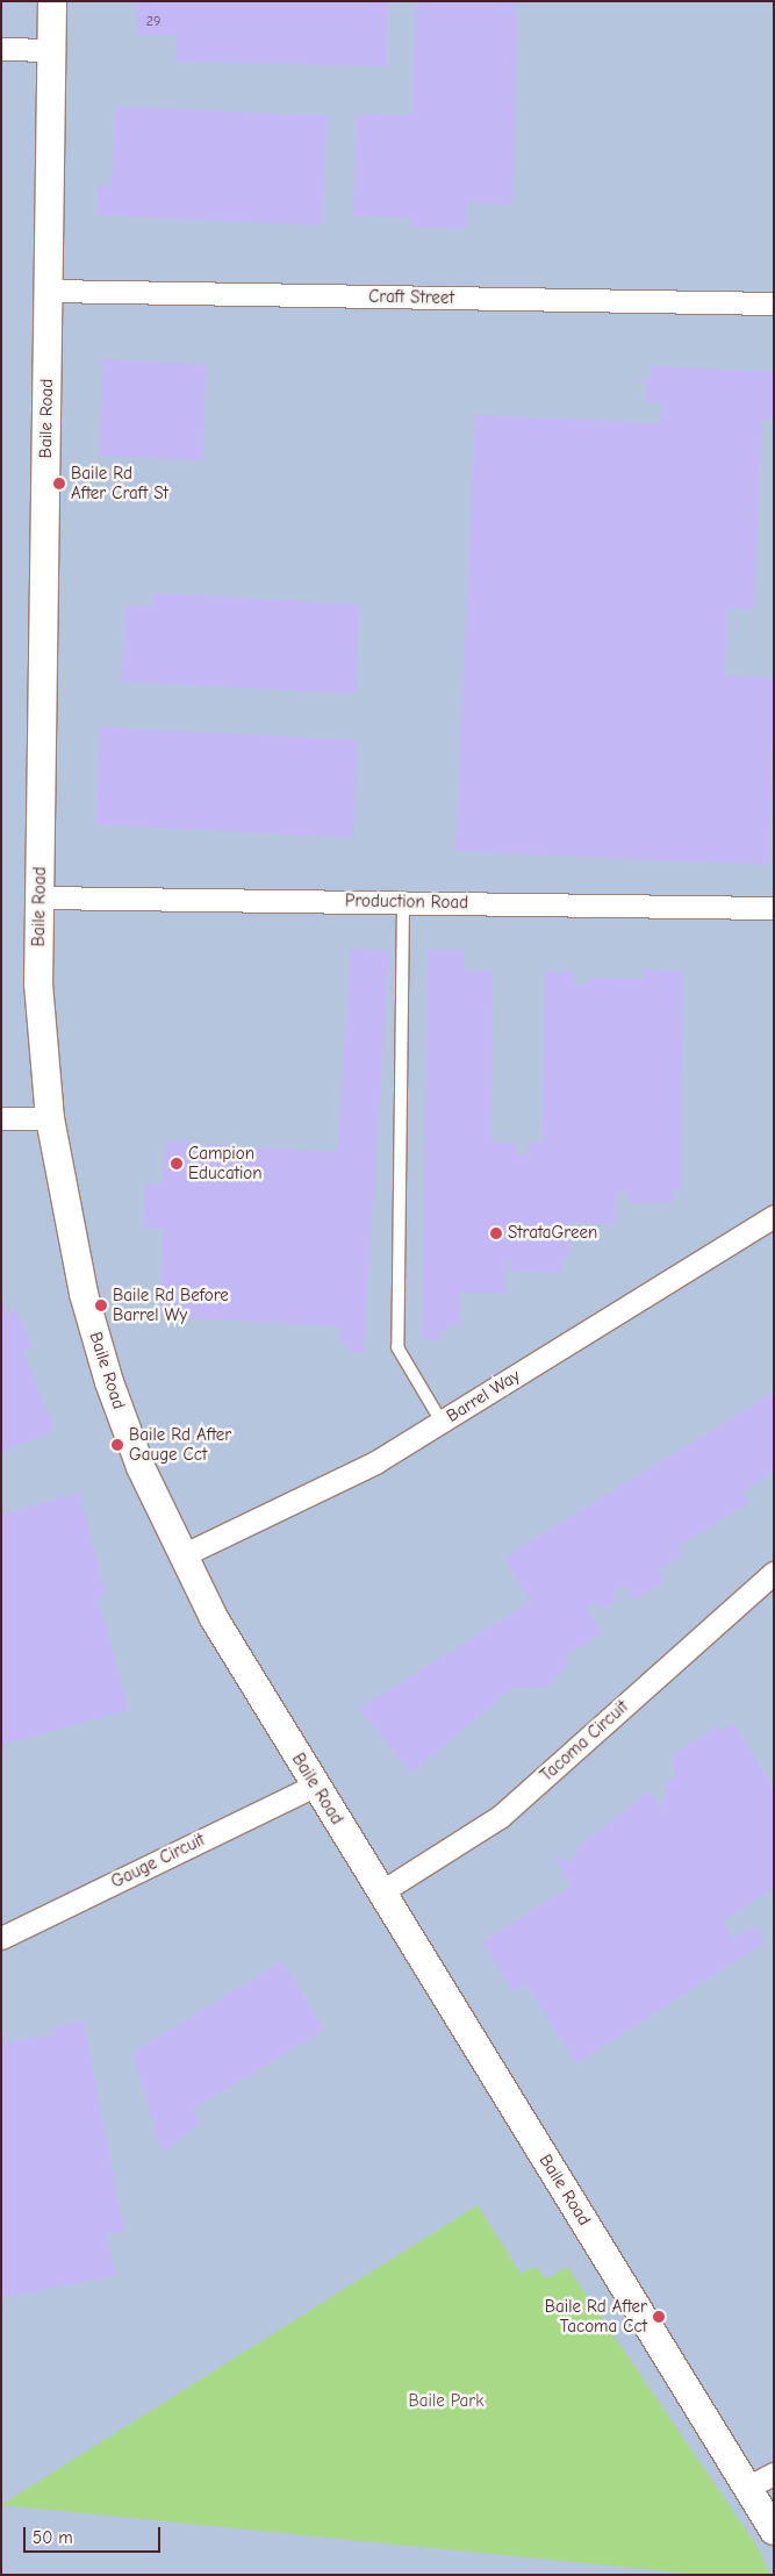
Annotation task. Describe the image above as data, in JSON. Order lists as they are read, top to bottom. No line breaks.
{"streets":{"street":["Craft Street","Baile Road","Production Road","Barrel Way","Tacoma Circuit","Gauge Circuit"]},"crossings":[["Craft Street","Baile Road"],["Baile Road","Production Road"],["Baile Road","Barrel Way"],["Baile Road","Tacoma Circuit"],["Baile Road","Gauge Circuit"]],"parks":["Baile Park"],"places":["Baile Rd After Craft St","Campion Education","StrataGreen","Baile Rd Before Barrel Wy","Baile Rd After Gauge Cct","Baile Rd After Tacoma Cct"],"house_numbers":["29"],"scale_bar":"50 m"}
